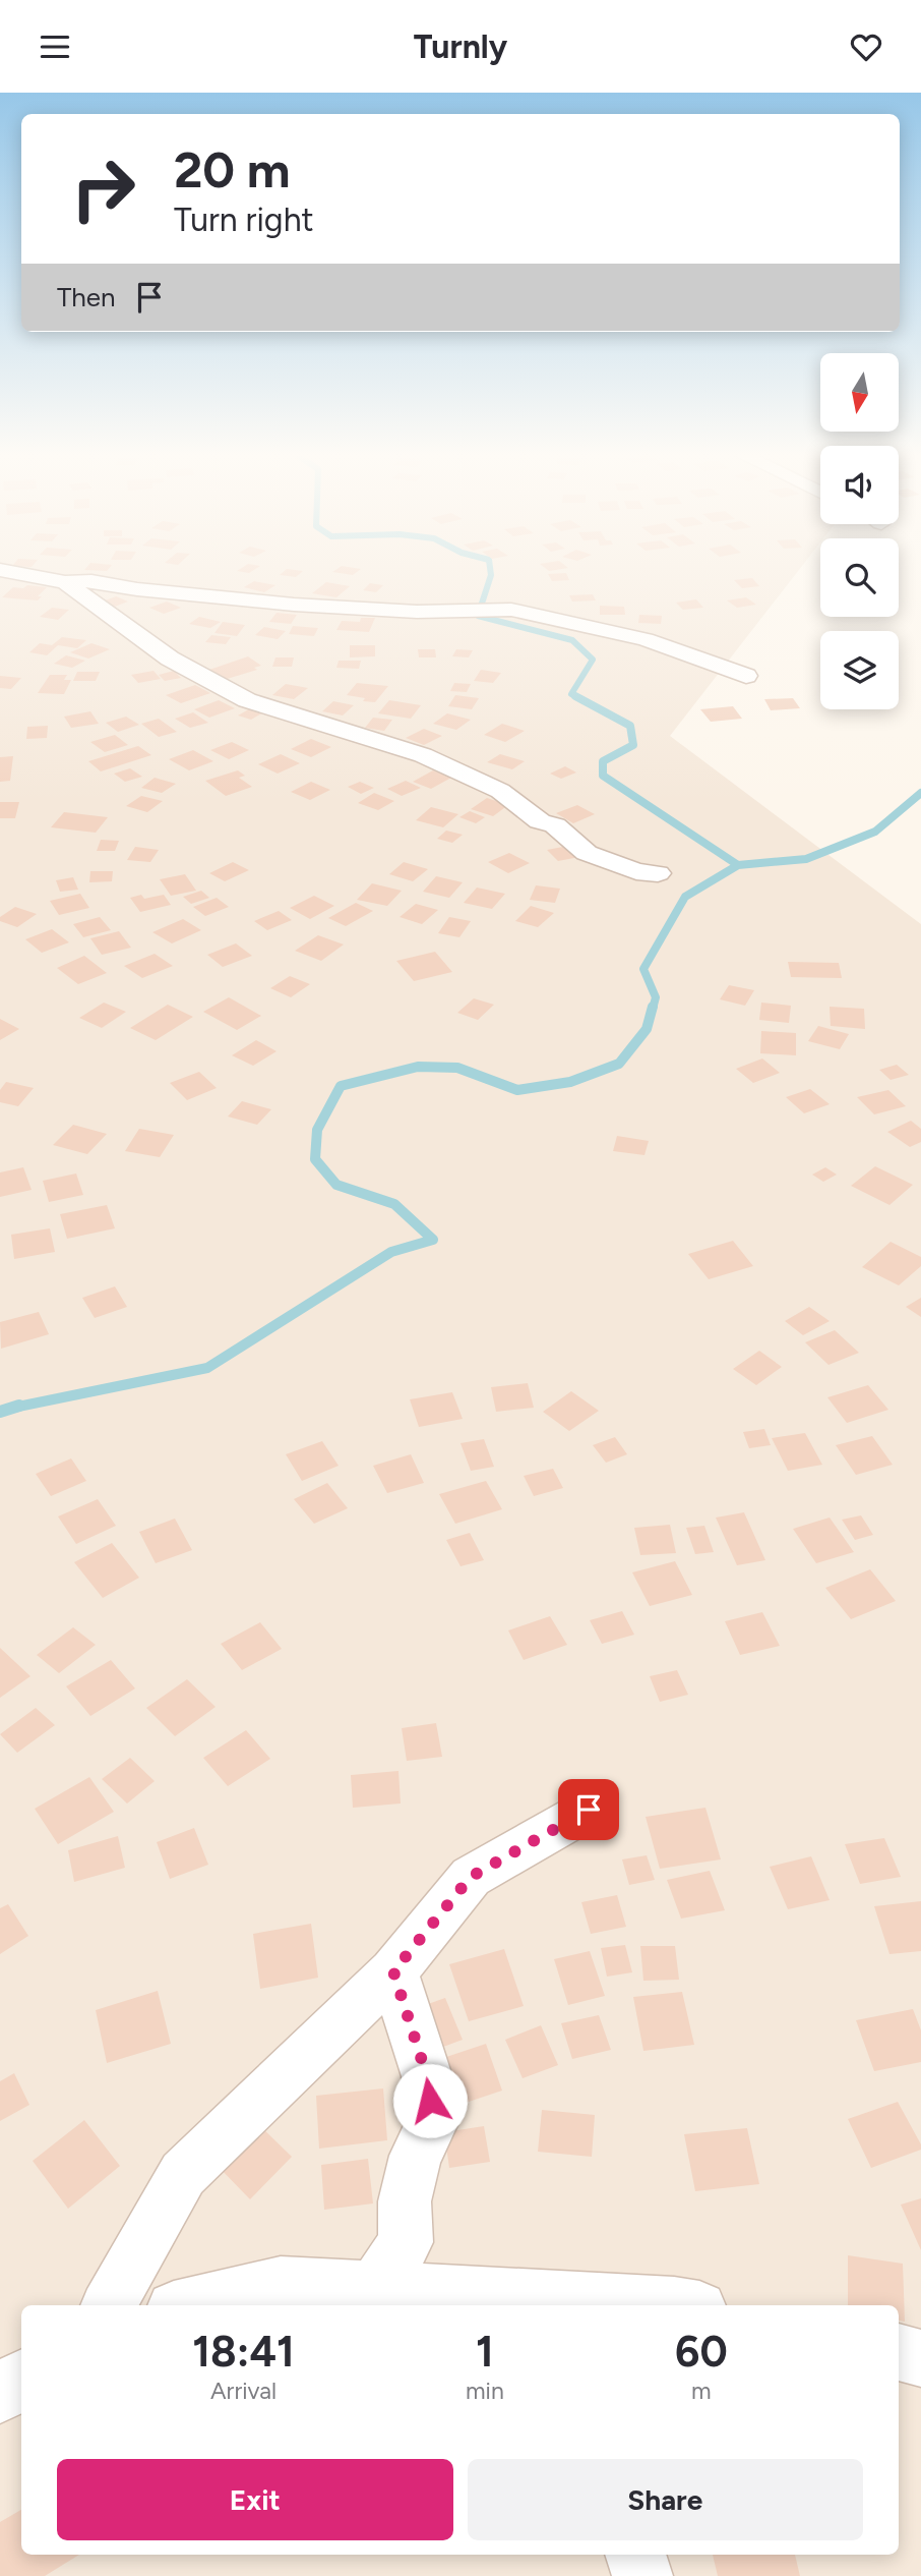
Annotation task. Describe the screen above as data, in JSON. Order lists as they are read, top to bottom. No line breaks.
{"north":"bottom","page":{"header":"Turnly","turn":["20 m","Turn right"],"then":"Then","eta":["18:41","Arrival","1","min","60","m"],"buttons":["Exit","Share"]}}
